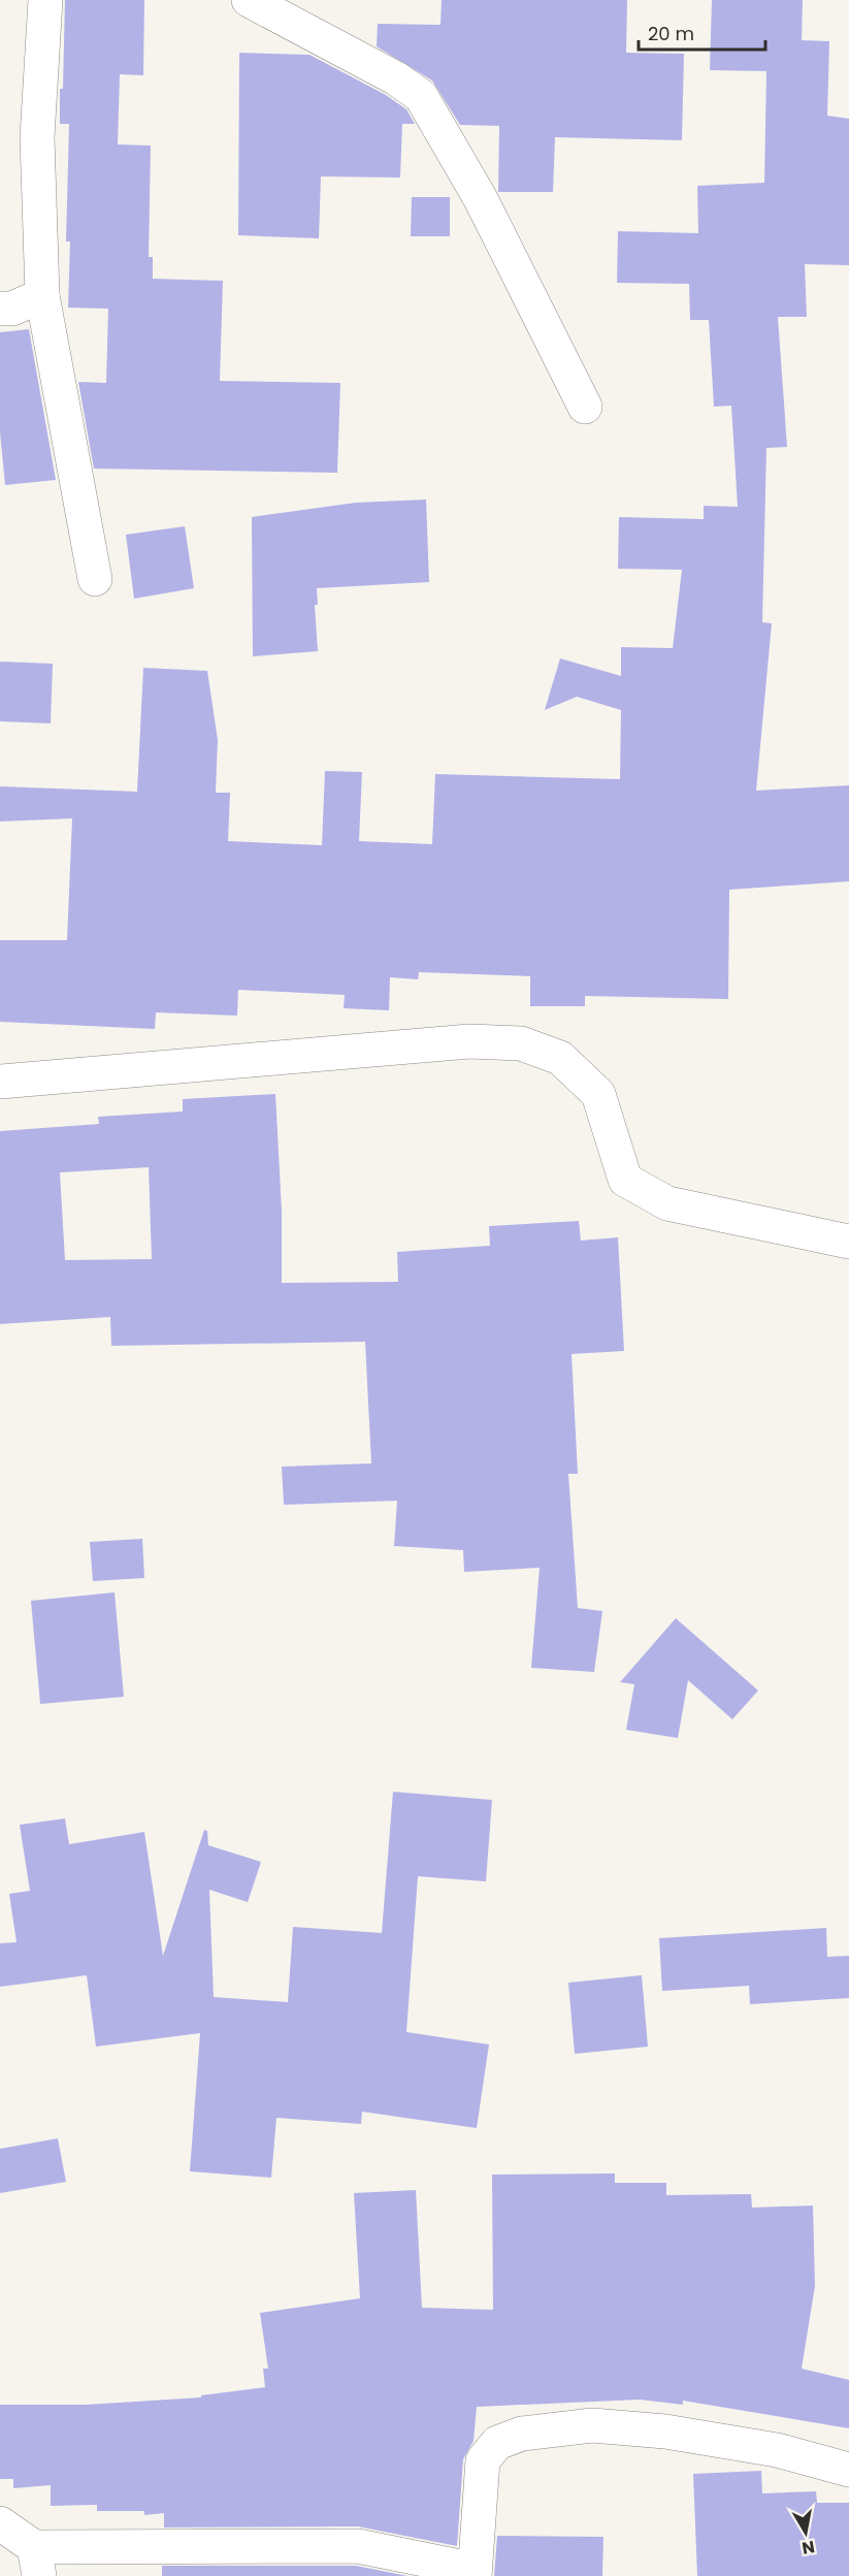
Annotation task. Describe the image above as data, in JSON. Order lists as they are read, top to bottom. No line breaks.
{"scale_bar":"20 m","north":"bottom"}
